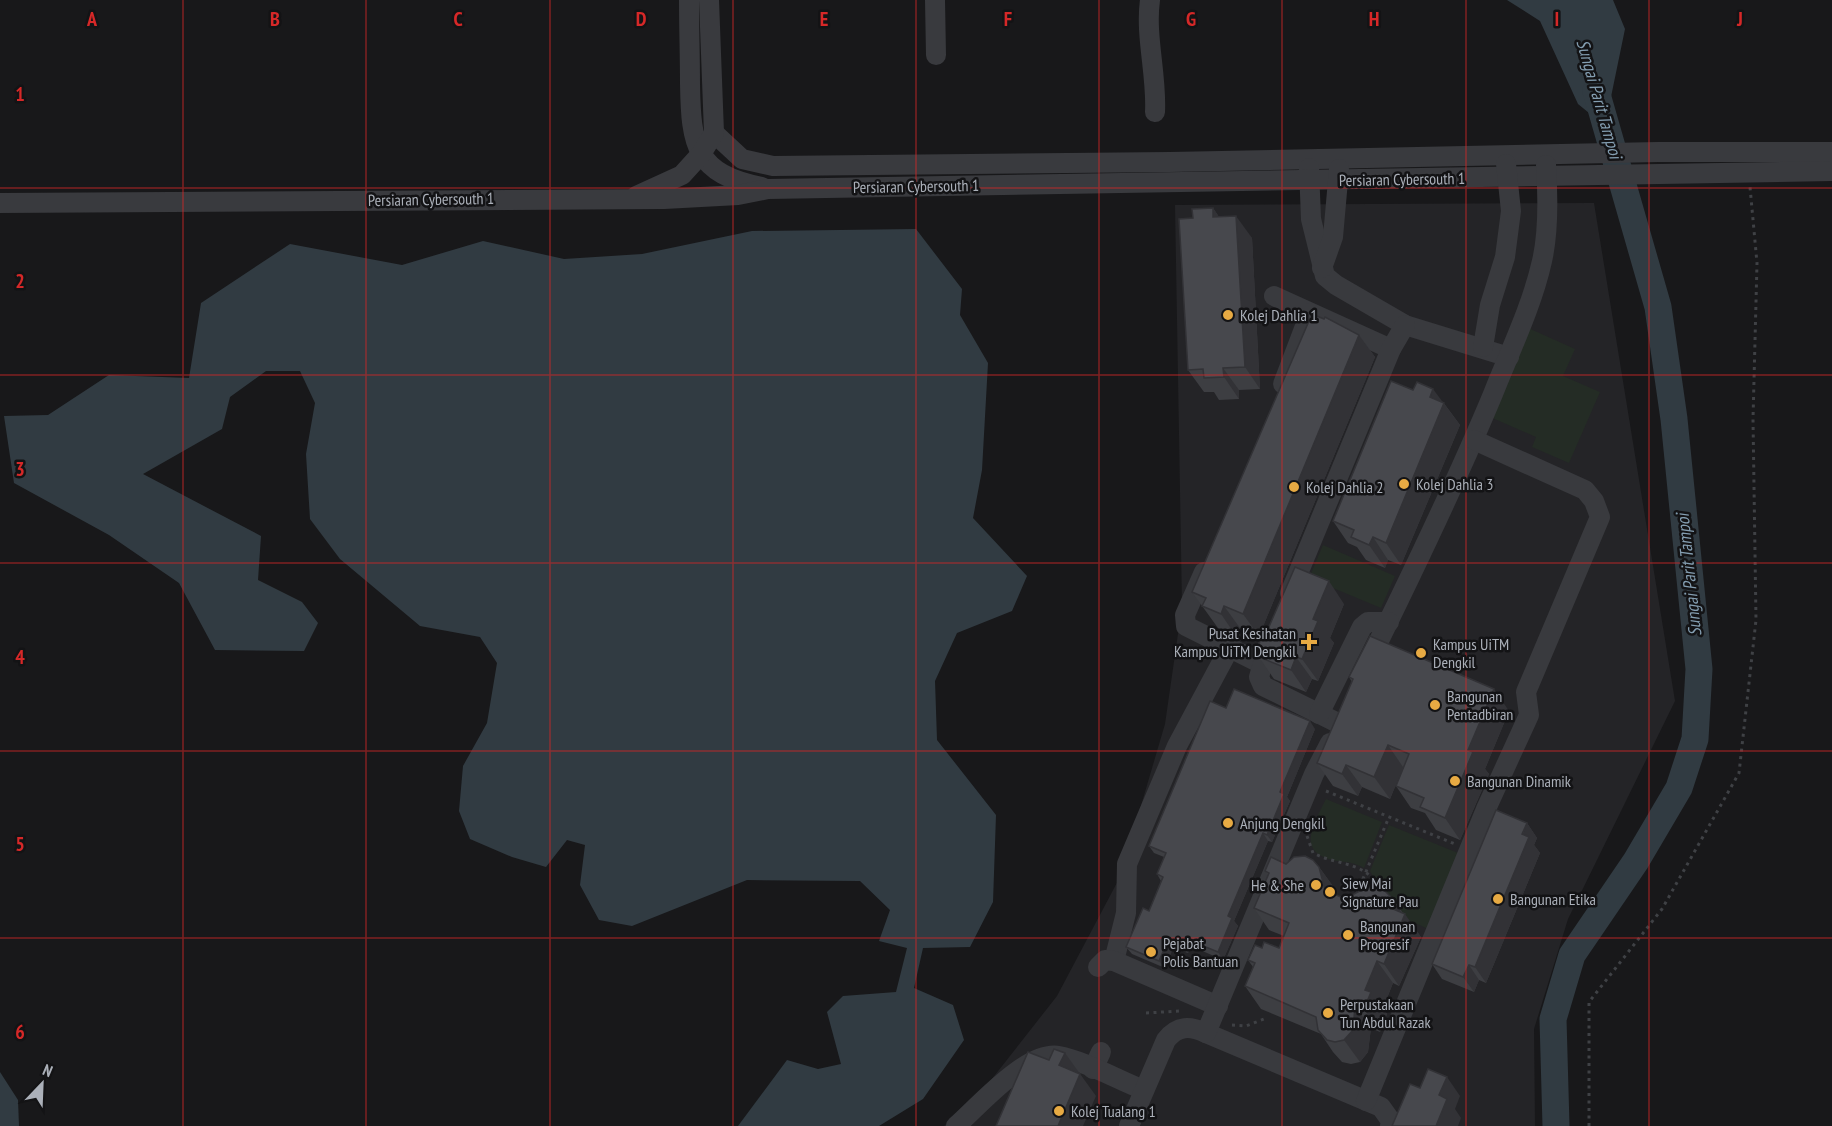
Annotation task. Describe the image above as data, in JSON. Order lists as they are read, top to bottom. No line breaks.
{"streets":{"street":["Persiaran Cybersouth 1"]},"water":["Sungai Parit Tampoi"],"places":{"other":["Kolej Dahlia 1","Kolej Dahlia 3","Kolej Dahlia 2","Kampus UiTM Dengkil","Bangunan Pentadbiran","Bangunan Dinamik","Anjung Dengkil","He & She","Siew Mai Signature Pau","Bangunan Etika","Bangunan Progresif","Pejabat Polis Bantuan","Perpustakaan Tun Abdul Razak","Kolej Tualang 1"],"health":["Pusat Kesihatan Kampus UiTM Dengkil"]},"north":"top right","grid":{"columns":["A","B","C","D","E","F","G","H","I","J"],"rows":["1","2","3","4","5","6"]}}
